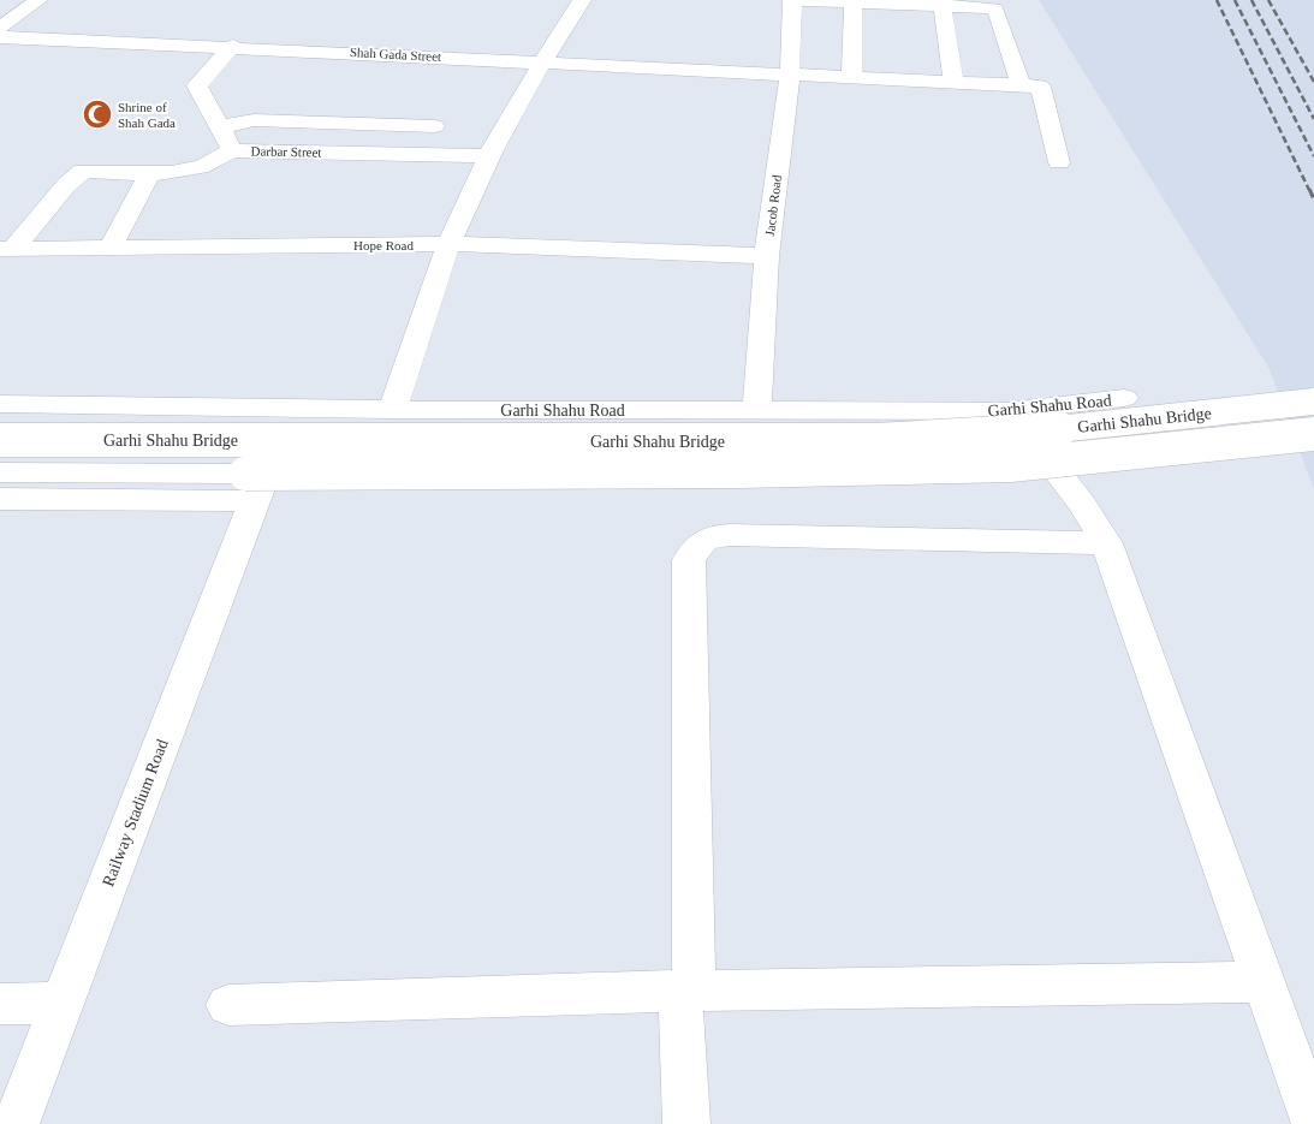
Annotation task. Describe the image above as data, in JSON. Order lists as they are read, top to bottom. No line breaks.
{"streets":{"street":["Shah Gada Street","Darbar Street","Jacob Road","Hope Road","Garhi Shahu Road","Garhi Shahu Bridge","Railway Stadium Road"]},"crossings":[["Shah Gada Street","Jacob Road"],["Darbar Street","Hope Road"],["Jacob Road","Hope Road"],["Jacob Road","Garhi Shahu Road"],["Garhi Shahu Road","Railway Stadium Road"],["Garhi Shahu Bridge","Railway Stadium Road"]],"places":{"mosque":["Shrine of Shah Gada"]}}
